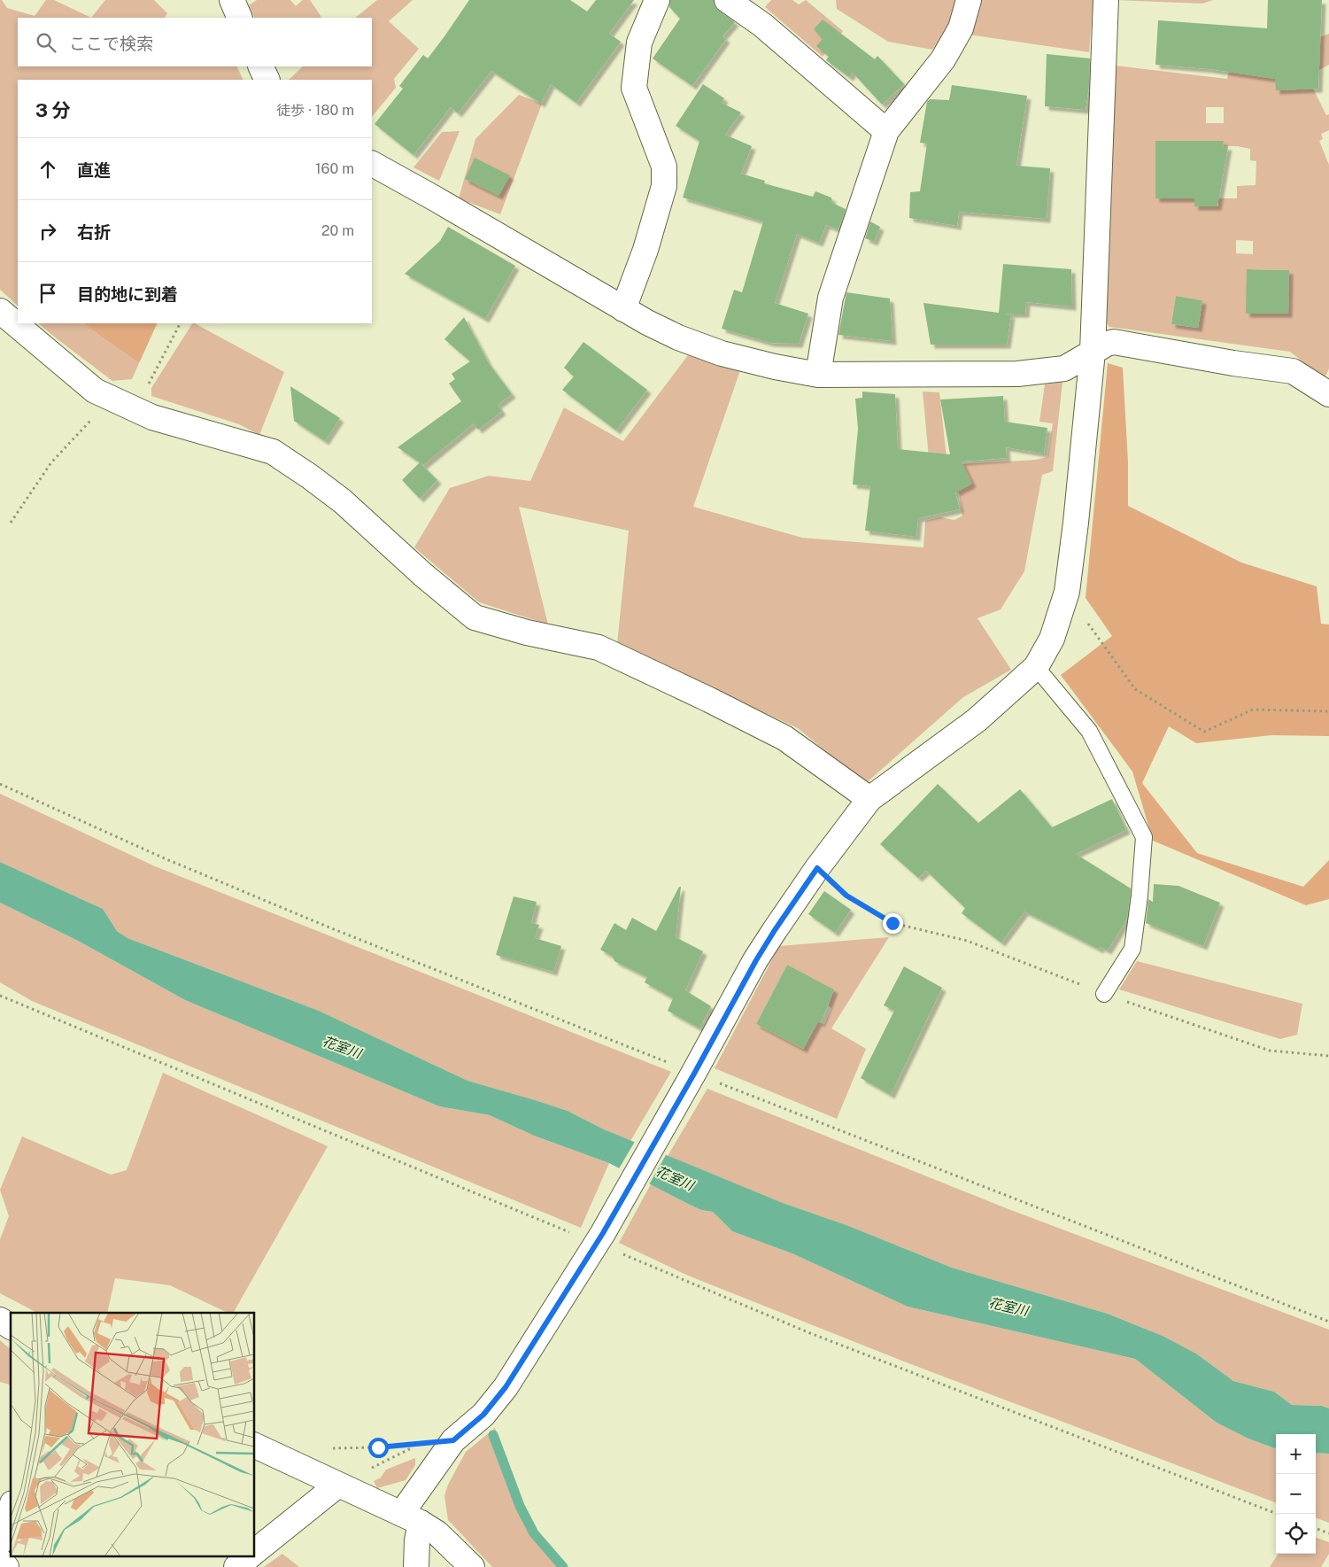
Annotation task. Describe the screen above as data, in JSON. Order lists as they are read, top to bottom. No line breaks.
{"water":["花室川"],"page":{"search":"ここで検索","heading":["3 分","徒歩 · 180 m"],"list":[["直進","160 m"],["右折","20 m"],"目的地に到着"],"map_buttons":["+","−"]}}
